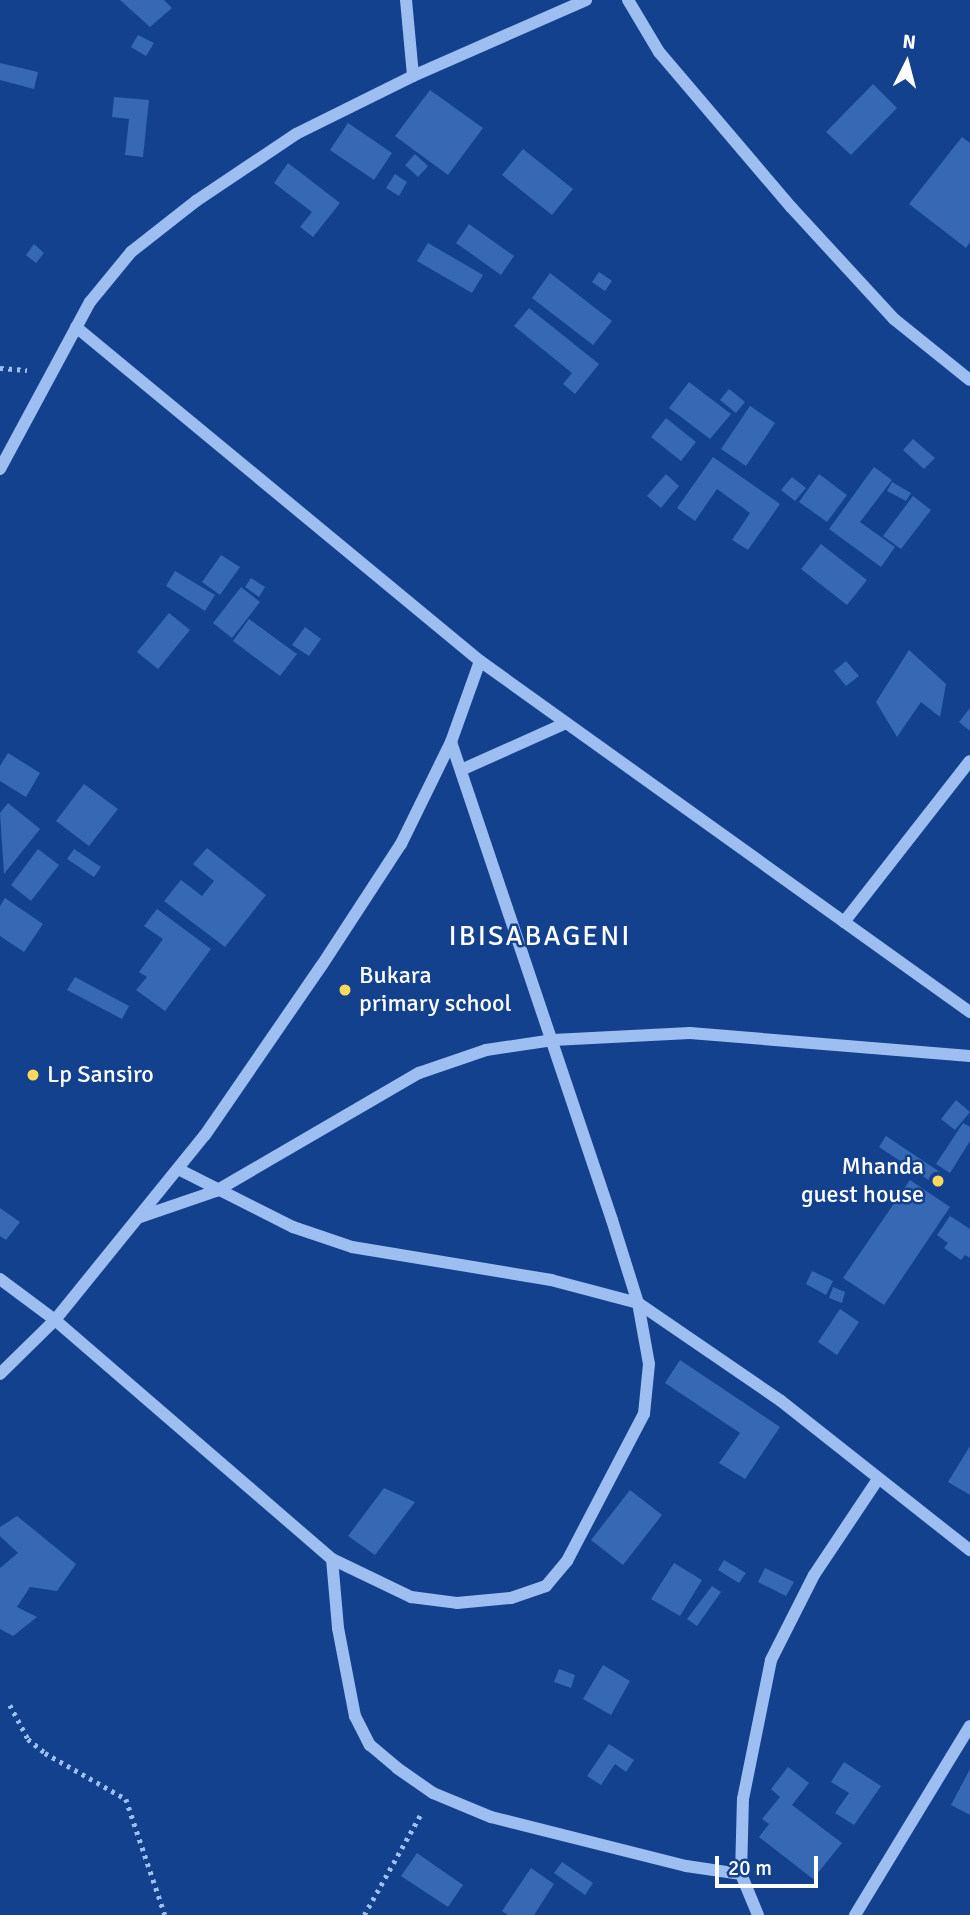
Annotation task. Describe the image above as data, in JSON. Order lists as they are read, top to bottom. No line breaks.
{"districts":["IBISABAGENI"],"places":["Bukara primary school","Lp Sansiro","Mhanda guest house"],"scale_bar":"20 m","north":"top"}
